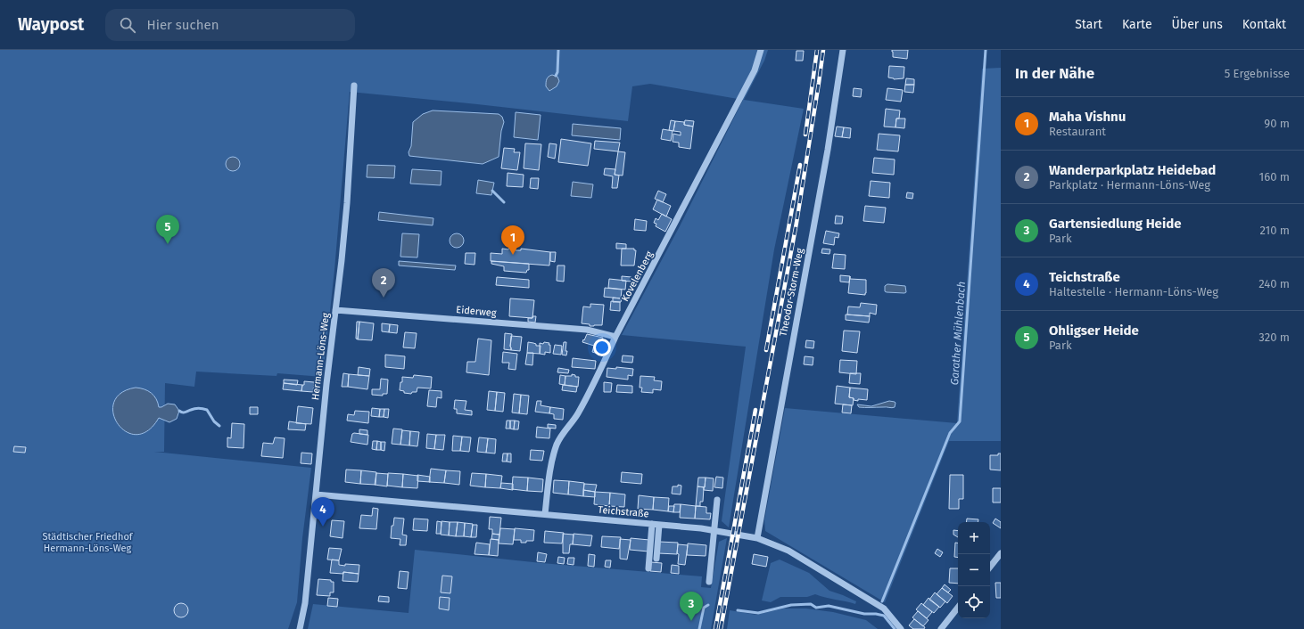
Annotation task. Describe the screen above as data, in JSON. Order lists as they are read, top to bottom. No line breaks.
{"streets":{"street":["Kovelenberg","Theodor-Storm-Weg","Eiderweg","Hermann-Löns-Weg","Teichstraße"]},"crossings":[["Kovelenberg","Eiderweg"],["Kovelenberg","Teichstraße"],["Theodor-Storm-Weg","Teichstraße"],["Eiderweg","Hermann-Löns-Weg"],["Hermann-Löns-Weg","Teichstraße"]],"water":["Garather Mühlenbach"],"parks":["Städtischer Friedhof Hermann-Löns-Weg"],"page":{"header":"Waypost","search":"Hier suchen","nav":["Start","Karte","Über uns","Kontakt"],"heading":["In der Nähe","5 Ergebnisse"],"list":[{"mark":"1","name":"Maha Vishnu","note":"Restaurant","value":"90 m"},{"mark":"2","name":"Wanderparkplatz Heidebad","note":"Parkplatz · Hermann-Löns-Weg","value":"160 m"},{"mark":"3","name":"Gartensiedlung Heide","note":"Park","value":"210 m"},{"mark":"4","name":"Teichstraße","note":"Haltestelle · Hermann-Löns-Weg","value":"240 m"},{"mark":"5","name":"Ohligser Heide","note":"Park","value":"320 m"}],"pins":["5","1","2","4","3"],"map_buttons":["+","−"]}}
